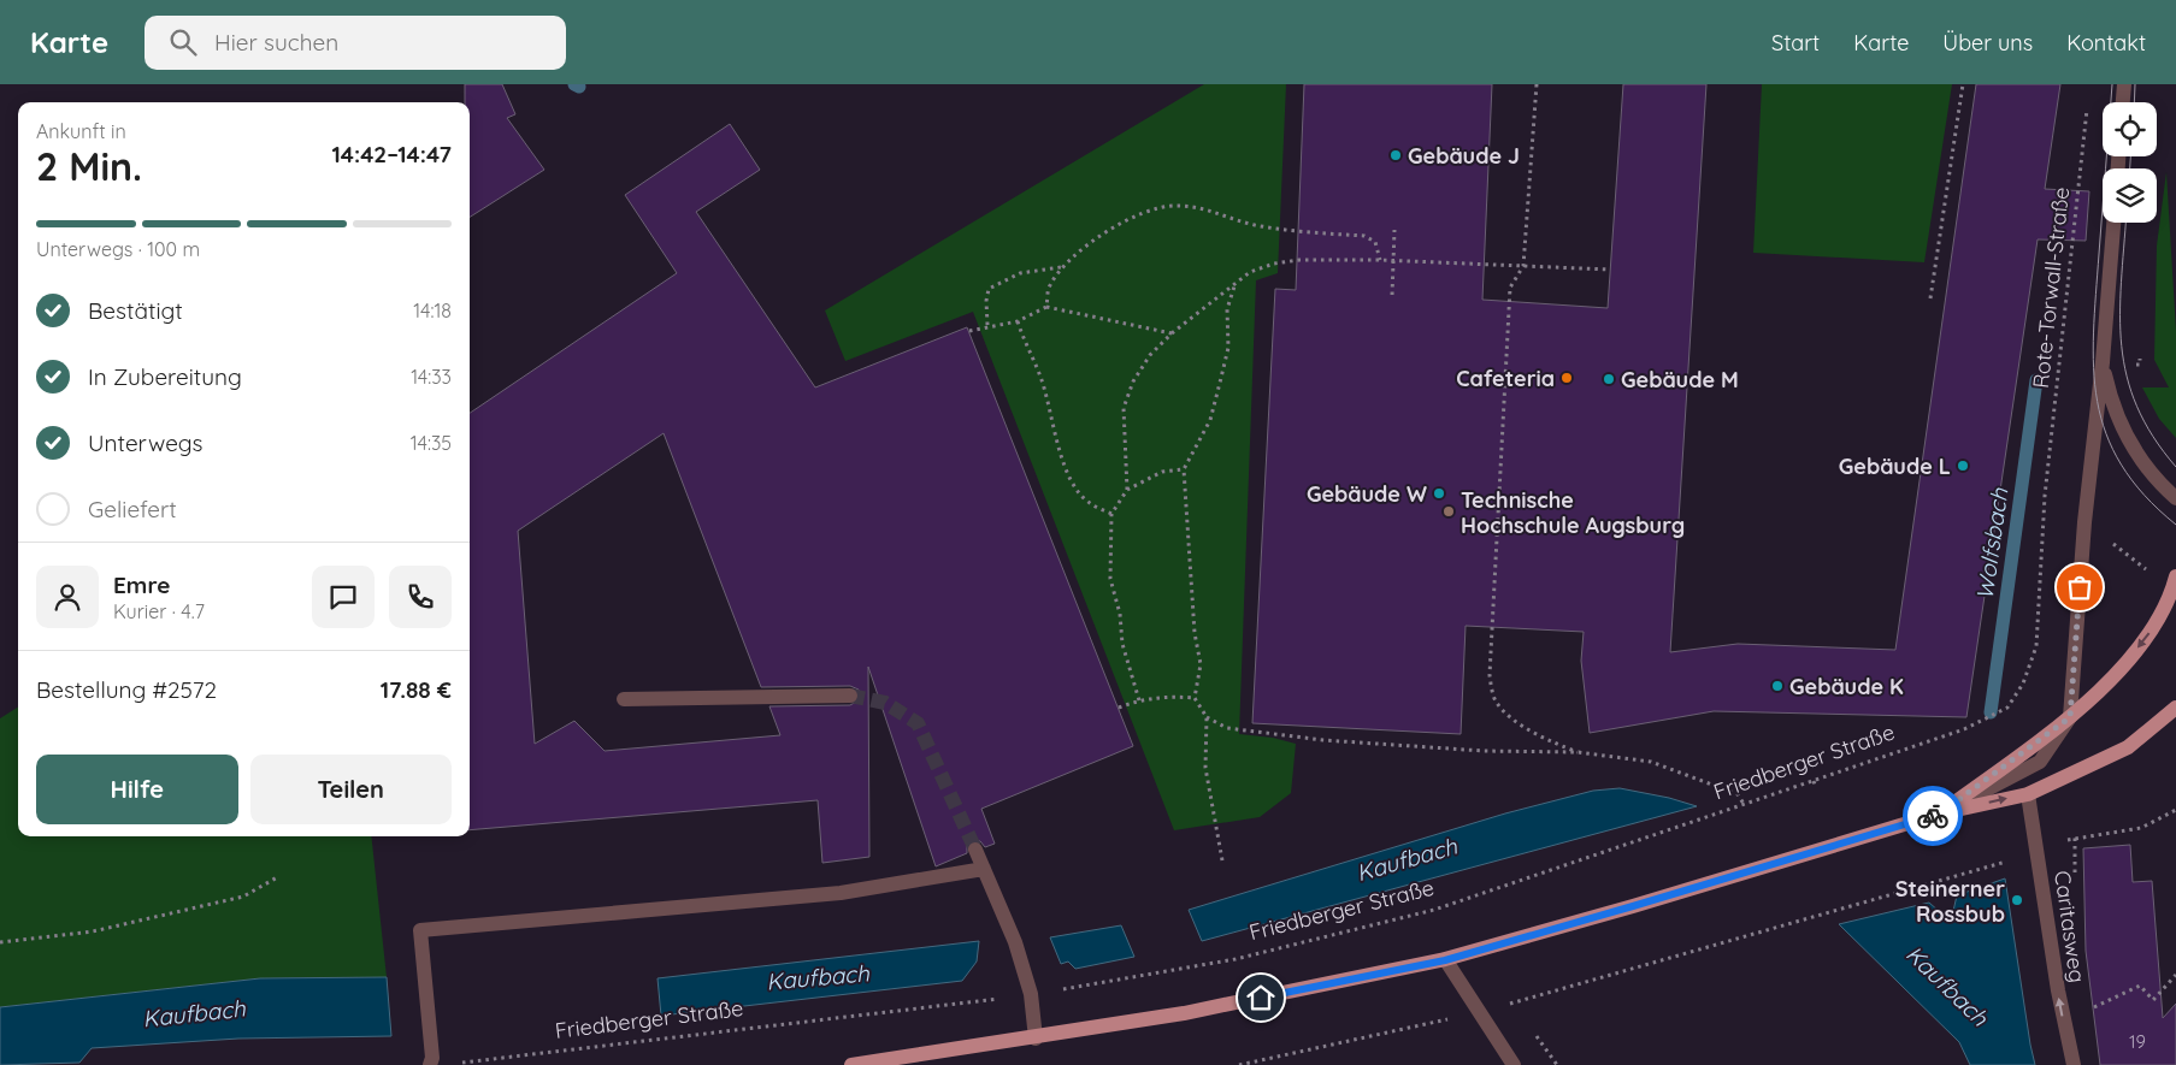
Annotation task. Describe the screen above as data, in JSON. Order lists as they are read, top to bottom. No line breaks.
{"streets":{"street":["Caritasweg"],"path":["Rote-Torwall-Straße","Friedberger Straße"]},"crossings":[["Rote-Torwall-Straße","Friedberger Straße"]],"one_way":["Caritasweg"],"water":["Wolfsbach","Kaufbach"],"places":["Gebäude J","Cafeteria","Gebäude M","Gebäude L","Gebäude W","Technische Hochschule Augsburg","Gebäude K","Steinerner Rossbub"],"house_numbers":["19"],"page":{"header":"Karte","search":"Hier suchen","nav":["Start","Karte","Über uns","Kontakt"],"heading":["2 Min.","Ankunft in","14:42–14:47"],"panel":["Emre","Kurier · 4.7","Bestellung #2572","17.88 €"],"bar":"Unterwegs · 100 m","list":[["Bestätigt","14:18"],["In Zubereitung","14:33"],["Unterwegs","14:35"],"Geliefert"],"buttons":["Hilfe","Teilen"]}}
